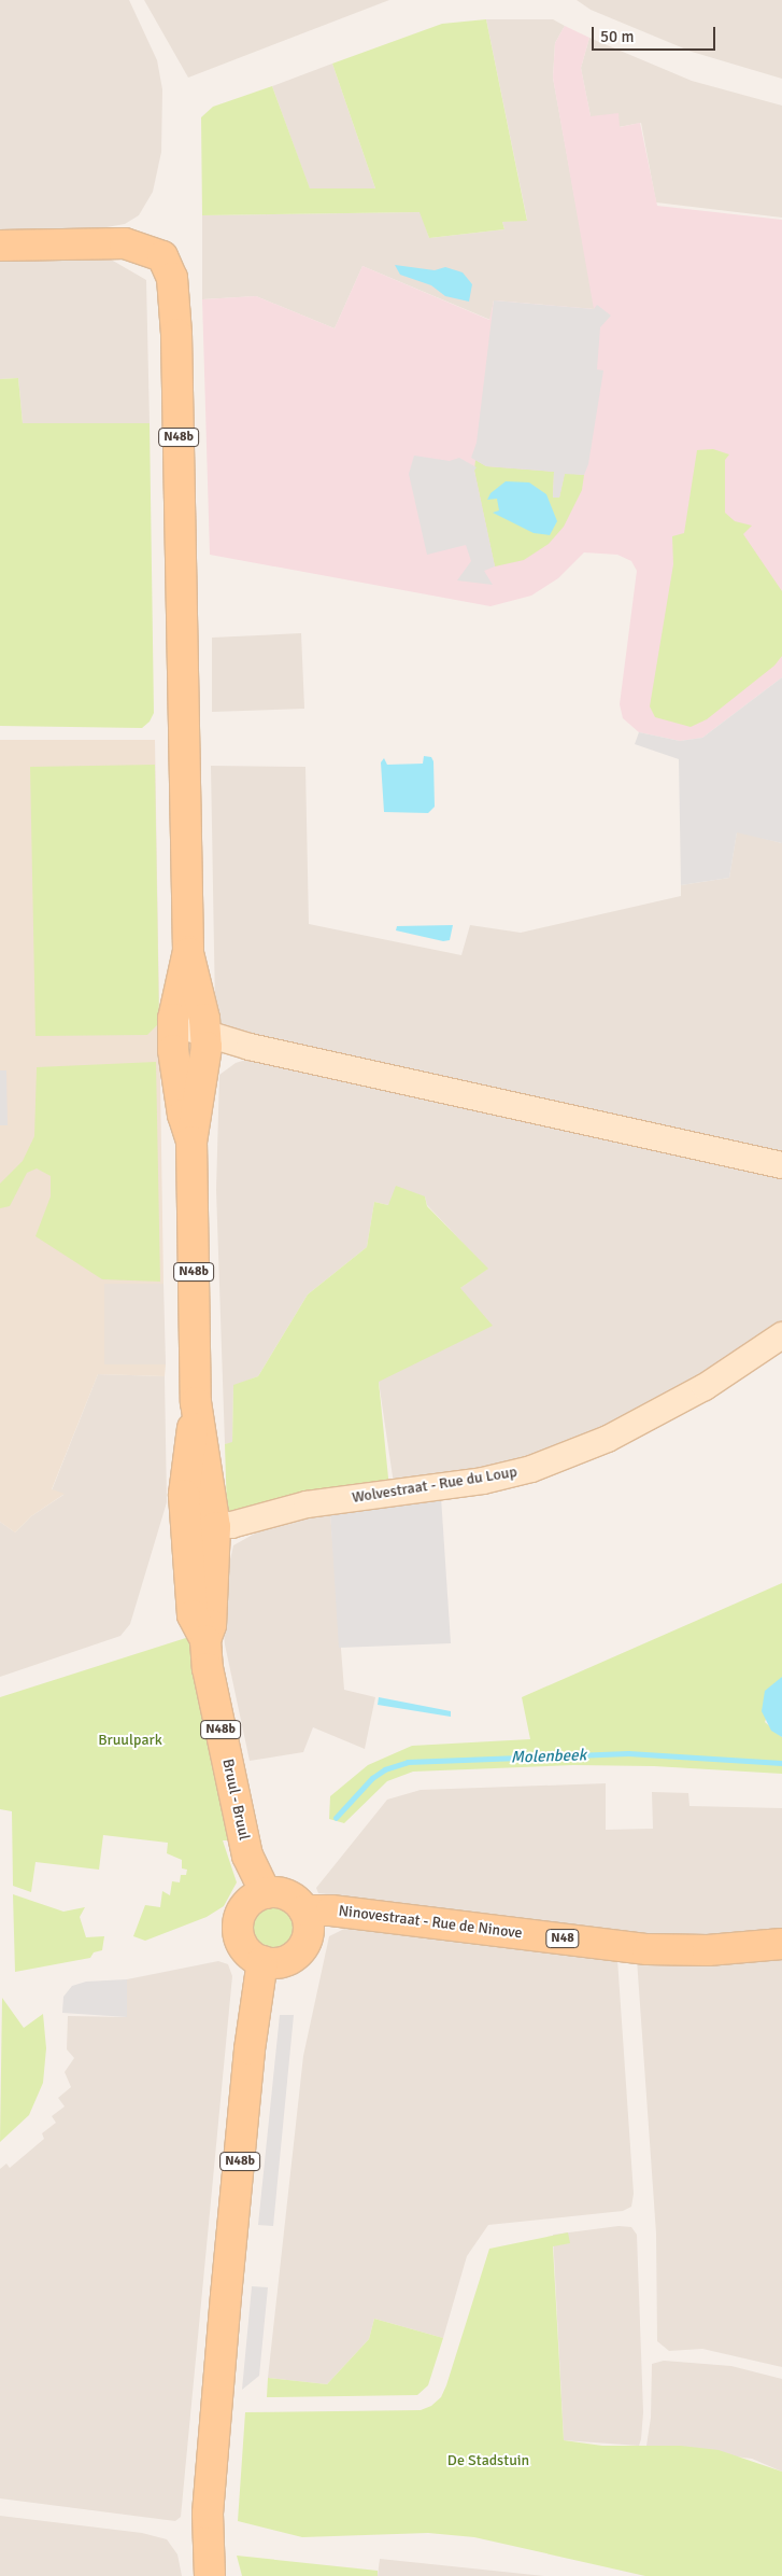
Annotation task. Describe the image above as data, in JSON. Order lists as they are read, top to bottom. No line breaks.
{"streets":{"main road":["N48b","Bruul - Bruul","Ninovestraat - Rue de Ninove","N48"],"street":["Wolvestraat - Rue du Loup"]},"crossings":[["N48b","Wolvestraat - Rue du Loup"],["N48b","Bruul - Bruul"],["N48b","Ninovestraat - Rue de Ninove"],["Bruul - Bruul","Ninovestraat - Rue de Ninove"]],"water":["Molenbeek"],"parks":["Bruulpark","De Stadstuin"],"scale_bar":"50 m"}
